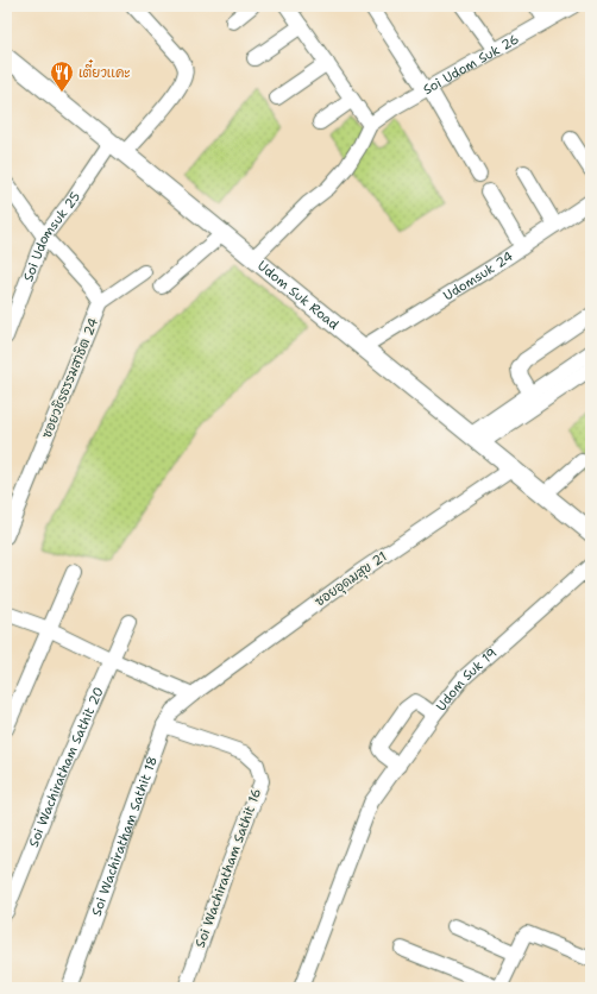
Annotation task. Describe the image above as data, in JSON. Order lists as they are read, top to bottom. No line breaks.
{"streets":{"main road":["Udom Suk Road"],"street":["Soi Udom Suk 26","Soi Udomsuk 25","Udomsuk 24","ซอยวชิรธรรมสาธิต 24","ซอยอุดมสุข 21","Udom Suk 19","Soi Wachiratham Sathit 20","Soi Wachiratham Sathit 18","Soi Wachiratham Sathit 16"]},"crossings":[["Soi Udom Suk 26","Udom Suk Road"],["Soi Udomsuk 25","Udom Suk Road"],["Soi Udomsuk 25","ซอยวชิรธรรมสาธิต 24"],["Udomsuk 24","Udom Suk Road"],["Udom Suk Road","ซอยอุดมสุข 21"],["ซอยอุดมสุข 21","Soi Wachiratham Sathit 18"],["Soi Wachiratham Sathit 18","Soi Wachiratham Sathit 16"]],"places":{"restaurant":["เตี๋ยวแคะ"]}}
